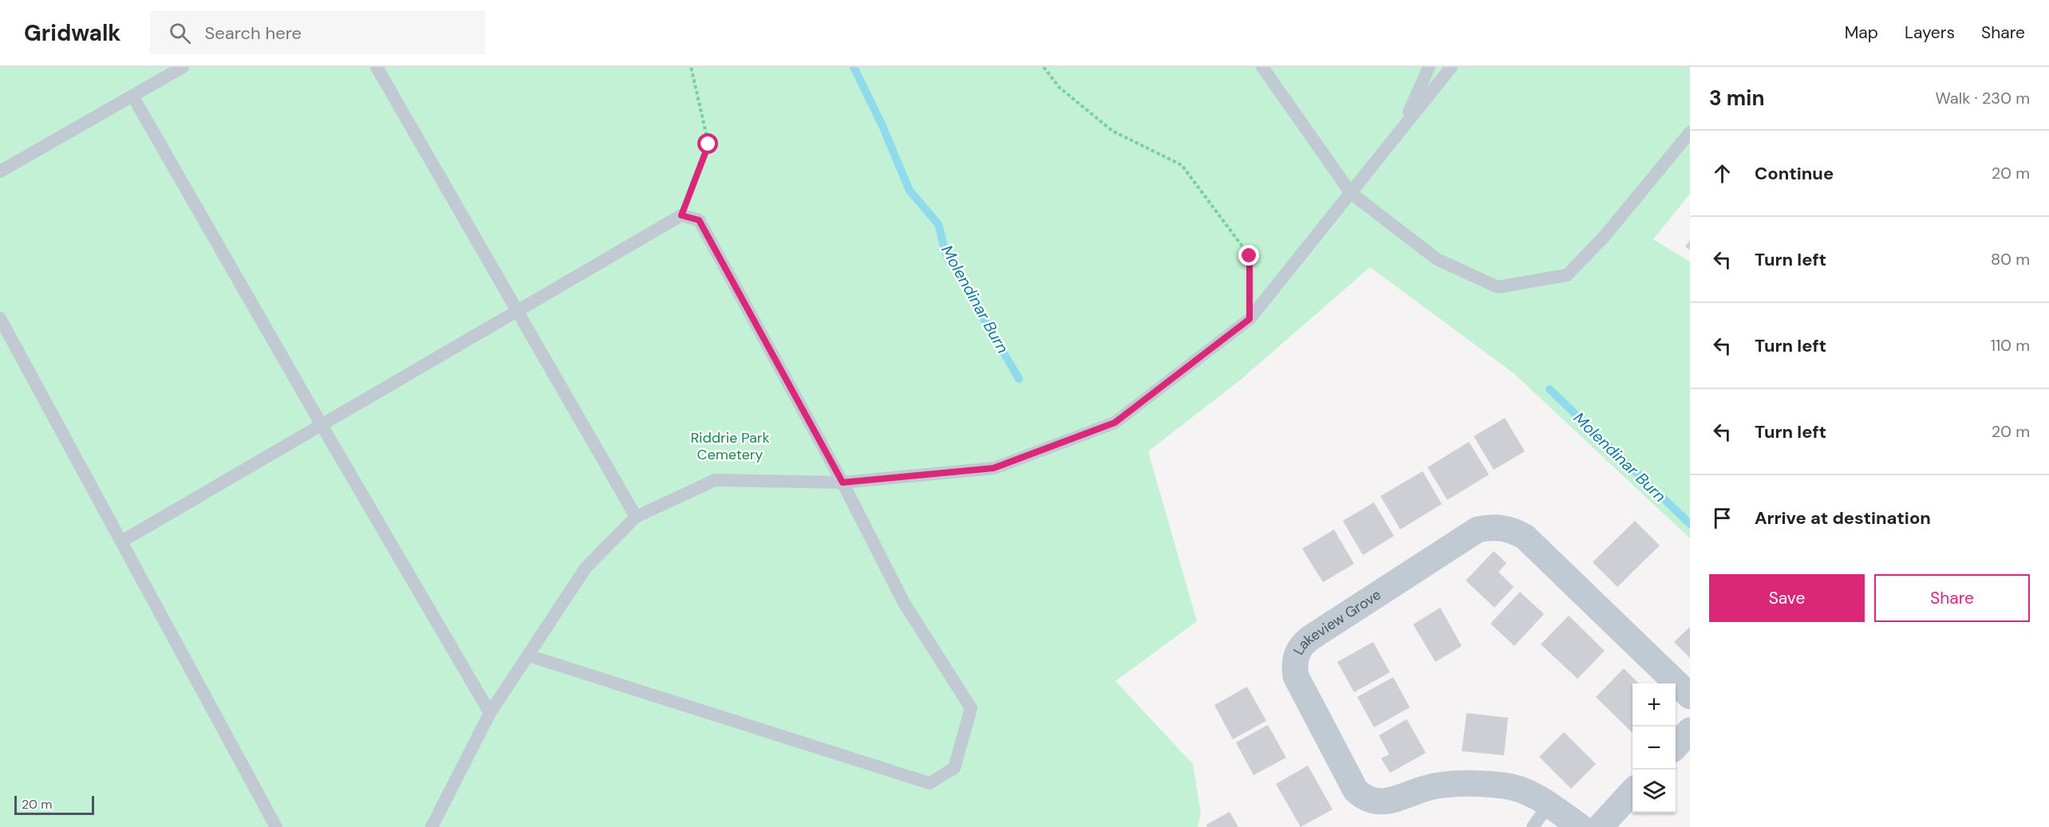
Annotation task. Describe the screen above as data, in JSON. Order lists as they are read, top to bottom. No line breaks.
{"streets":{"street":["Lakeview Grove"]},"water":["Molendinar Burn"],"parks":["Riddrie Park Cemetery"],"scale_bar":"20 m","page":{"header":"Gridwalk","search":"Search here","nav":["Map","Layers","Share"],"heading":["3 min","Walk · 230 m"],"list":[["Continue","20 m"],["Turn left","80 m"],["Turn left","110 m"],["Turn left","20 m"],"Arrive at destination"],"buttons":["Save","Share"],"map_buttons":["+","−"],"scale":"20 m"}}
